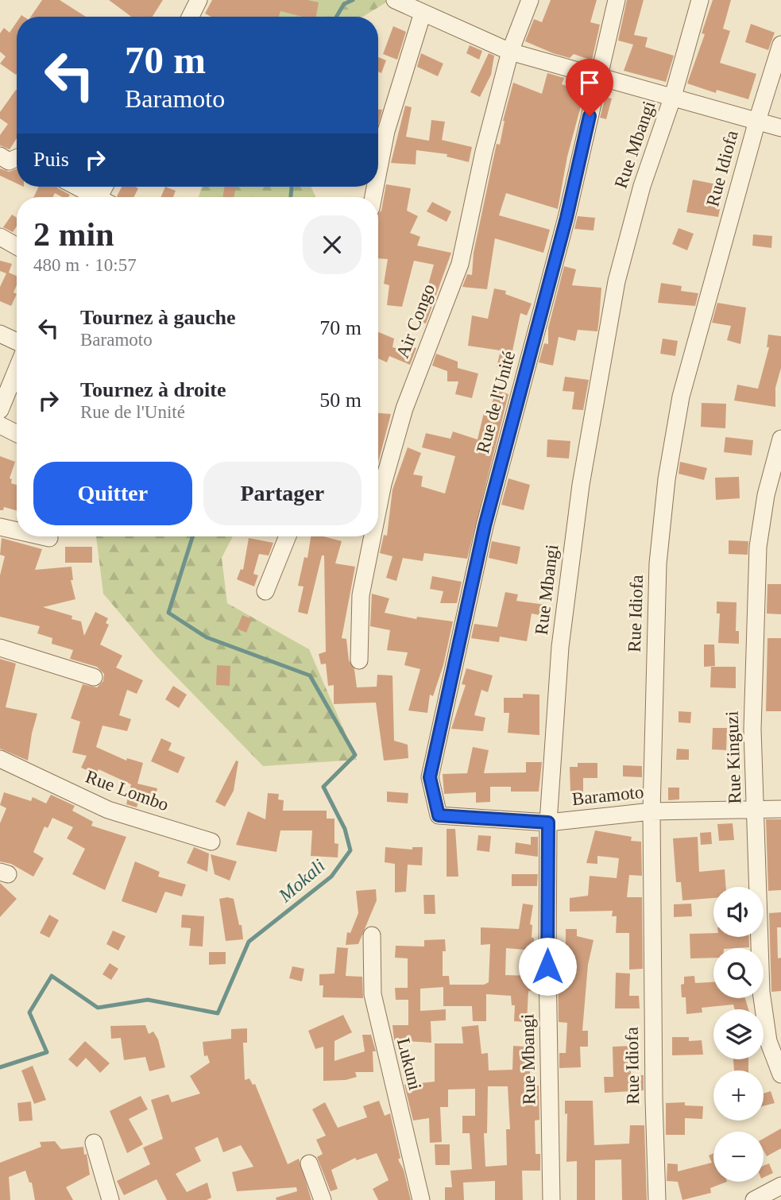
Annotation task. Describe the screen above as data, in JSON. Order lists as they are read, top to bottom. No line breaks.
{"streets":{"street":["Rue Mbangi","Rue Idiofa","Air Congo","Rue de l'Unité","Rue Kinguzi","Rue Lombo","Baramoto","Lukuni"]},"crossings":[["Rue Mbangi","Baramoto"],["Rue Idiofa","Baramoto"],["Rue de l'Unité","Baramoto"],["Rue Kinguzi","Baramoto"]],"water":["Mokali"],"page":{"turn":["70 m","Baramoto"],"then":"Puis","heading":["2 min","480 m · 10:57"],"list":[{"name":"Tournez à gauche","note":"Baramoto","value":"70 m"},{"name":"Tournez à droite","note":"Rue de l'Unité","value":"50 m"}],"buttons":["Quitter","Partager"],"map_buttons":["+","−"]}}
